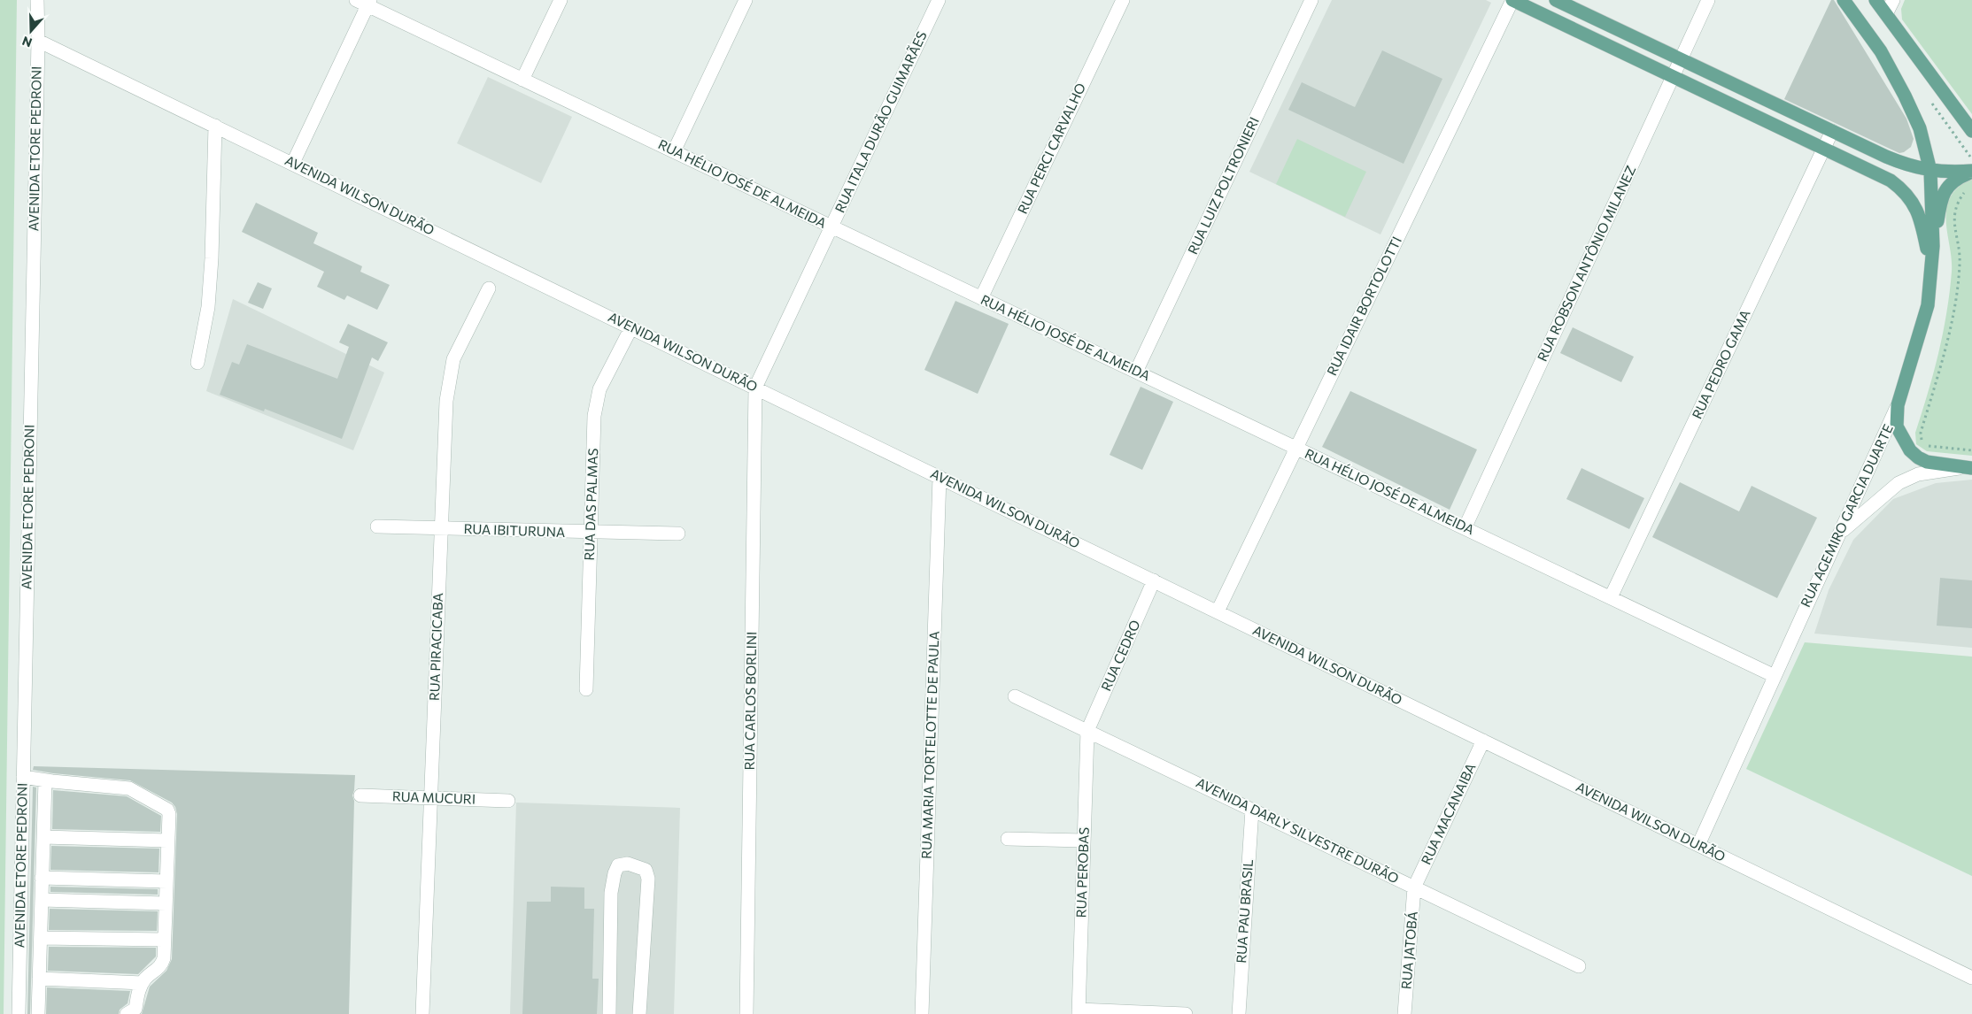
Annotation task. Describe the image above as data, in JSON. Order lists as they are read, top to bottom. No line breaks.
{"streets":{"main road":["RUA AGEMIRO GARCIA DUARTE"],"street":["RUA ITALA DURÃO GUIMARÃES","AVENIDA ETORE PEDRONI","RUA PERCI CARVALHO","RUA HÉLIO JOSÉ DE ALMEIDA","RUA LUIZ POLTRONIERI","AVENIDA WILSON DURÃO","RUA ROBSON ANTÔNIO MILANEZ","RUA IDAIR BORTOLOTTI","RUA PEDRO GAMA","RUA DAS PALMAS","RUA IBITURUNA","RUA PIRACICABA","RUA CEDRO","RUA CARLOS BORLINI","RUA MARIA TORTELOTTE DE PAULA","RUA MUCURI","RUA MACANAIBA","AVENIDA DARLY SILVESTRE DURÃO","RUA PEROBAS","RUA PAU BRASIL","RUA JATOBÁ"]},"crossings":[["RUA ITALA DURÃO GUIMARÃES","RUA HÉLIO JOSÉ DE ALMEIDA"],["RUA ITALA DURÃO GUIMARÃES","AVENIDA WILSON DURÃO"],["RUA ITALA DURÃO GUIMARÃES","RUA CARLOS BORLINI"],["AVENIDA ETORE PEDRONI","AVENIDA WILSON DURÃO"],["RUA PERCI CARVALHO","RUA HÉLIO JOSÉ DE ALMEIDA"],["RUA HÉLIO JOSÉ DE ALMEIDA","RUA LUIZ POLTRONIERI"],["RUA HÉLIO JOSÉ DE ALMEIDA","RUA ROBSON ANTÔNIO MILANEZ"],["RUA HÉLIO JOSÉ DE ALMEIDA","RUA IDAIR BORTOLOTTI"],["RUA HÉLIO JOSÉ DE ALMEIDA","RUA PEDRO GAMA"],["RUA HÉLIO JOSÉ DE ALMEIDA","RUA AGEMIRO GARCIA DUARTE"],["AVENIDA WILSON DURÃO","RUA IDAIR BORTOLOTTI"],["AVENIDA WILSON DURÃO","RUA DAS PALMAS"],["AVENIDA WILSON DURÃO","RUA AGEMIRO GARCIA DUARTE"],["AVENIDA WILSON DURÃO","RUA CEDRO"],["AVENIDA WILSON DURÃO","RUA CARLOS BORLINI"],["AVENIDA WILSON DURÃO","RUA MARIA TORTELOTTE DE PAULA"],["AVENIDA WILSON DURÃO","RUA MACANAIBA"],["RUA DAS PALMAS","RUA IBITURUNA"],["RUA IBITURUNA","RUA PIRACICABA"],["RUA PIRACICABA","RUA MUCURI"],["RUA CEDRO","AVENIDA DARLY SILVESTRE DURÃO"],["RUA CEDRO","RUA PEROBAS"],["RUA MACANAIBA","AVENIDA DARLY SILVESTRE DURÃO"],["RUA MACANAIBA","RUA JATOBÁ"],["AVENIDA DARLY SILVESTRE DURÃO","RUA PEROBAS"],["AVENIDA DARLY SILVESTRE DURÃO","RUA PAU BRASIL"],["AVENIDA DARLY SILVESTRE DURÃO","RUA JATOBÁ"]],"north":"bottom"}
